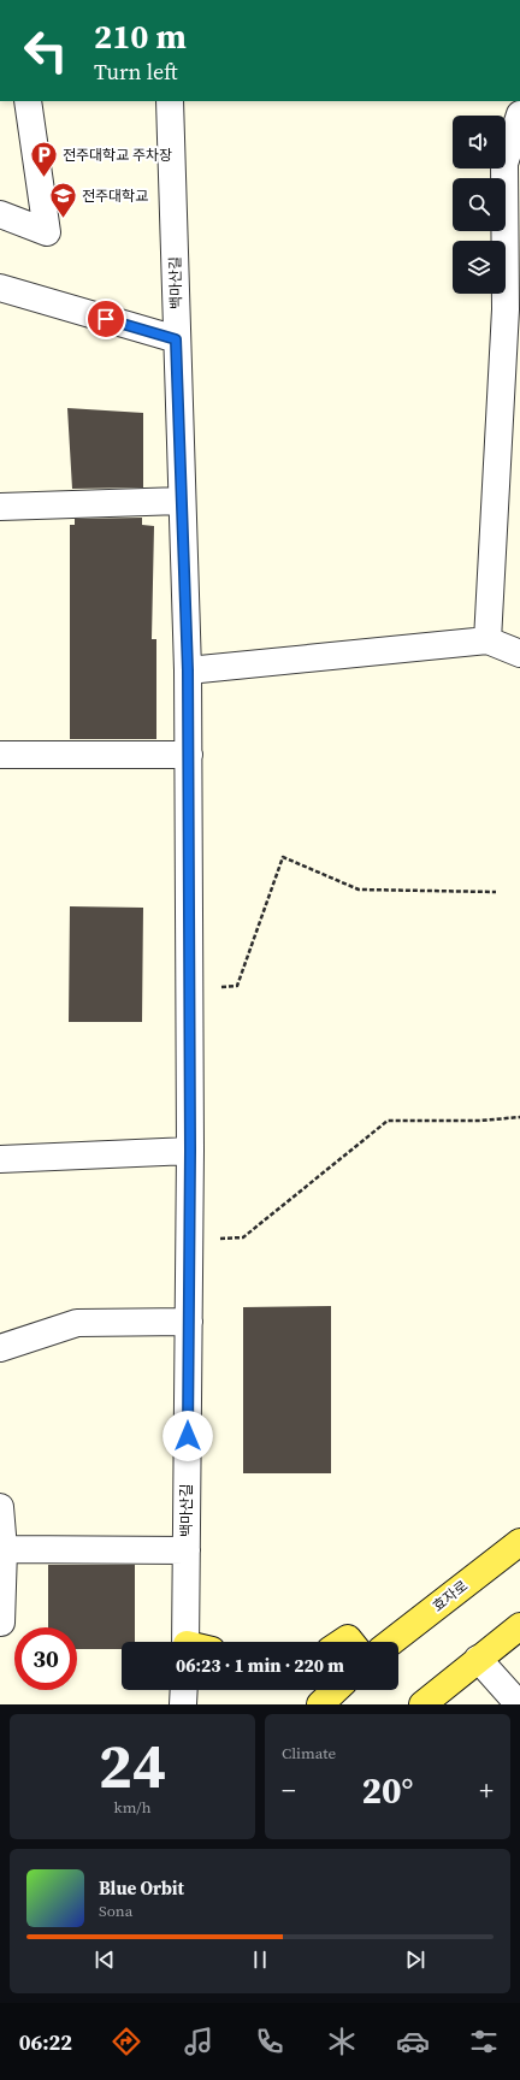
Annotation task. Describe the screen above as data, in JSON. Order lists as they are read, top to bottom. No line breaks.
{"streets":{"main road":["효자로"],"street":["백마산길"]},"places":{"parking":["전주대학교 주차장"],"school or university":["전주대학교"]},"page":{"turn":["210 m","Turn left"],"limit":"30","trip":"06:23 · 1 min · 220 m","tile":[["24","km/h"],"Climate"],"heat":["−","20°","+"],"song":["Blue Orbit","Sona"],"tabs":"06:22"}}
